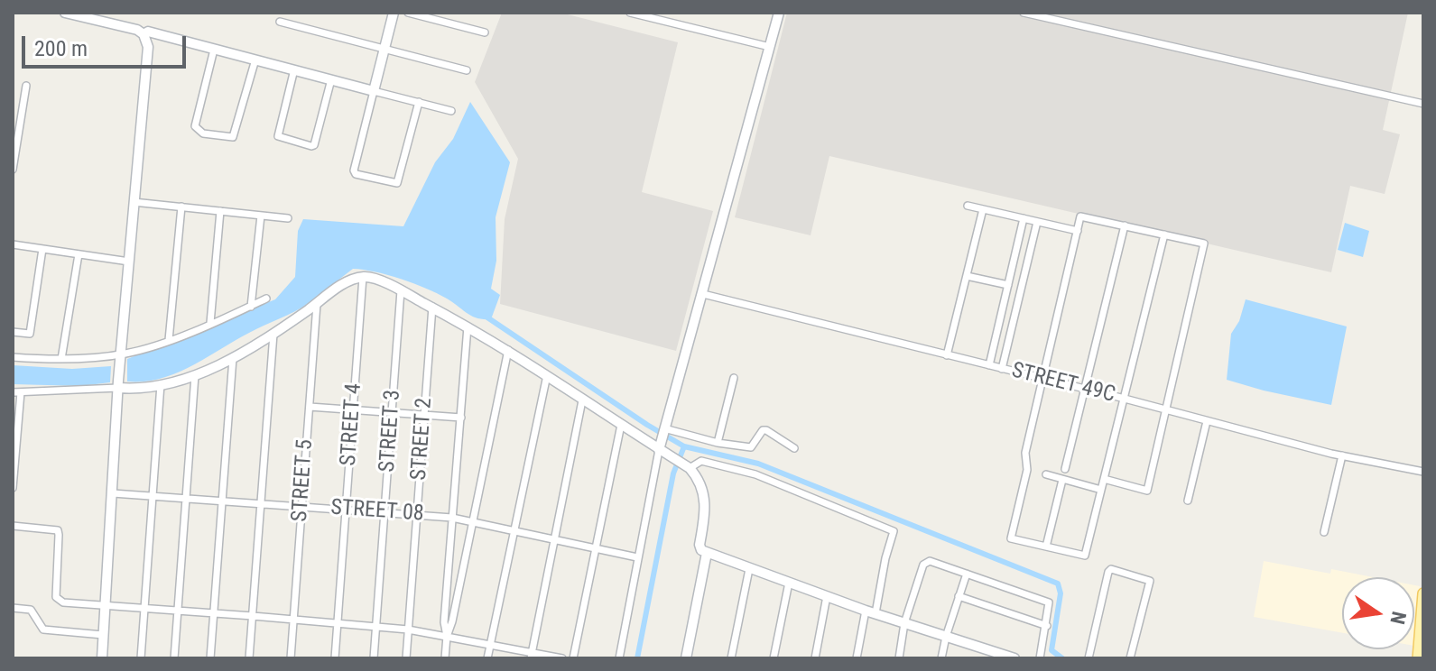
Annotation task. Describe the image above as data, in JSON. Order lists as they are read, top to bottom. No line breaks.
{"streets":{"street":["STREET 49C","STREET 4","STREET 3","STREET 2","STREET 5","STREET 08"]},"crossings":[["STREET 4","STREET 08"],["STREET 3","STREET 08"],["STREET 2","STREET 08"],["STREET 5","STREET 08"]],"scale_bar":"200 m","north":"right"}
